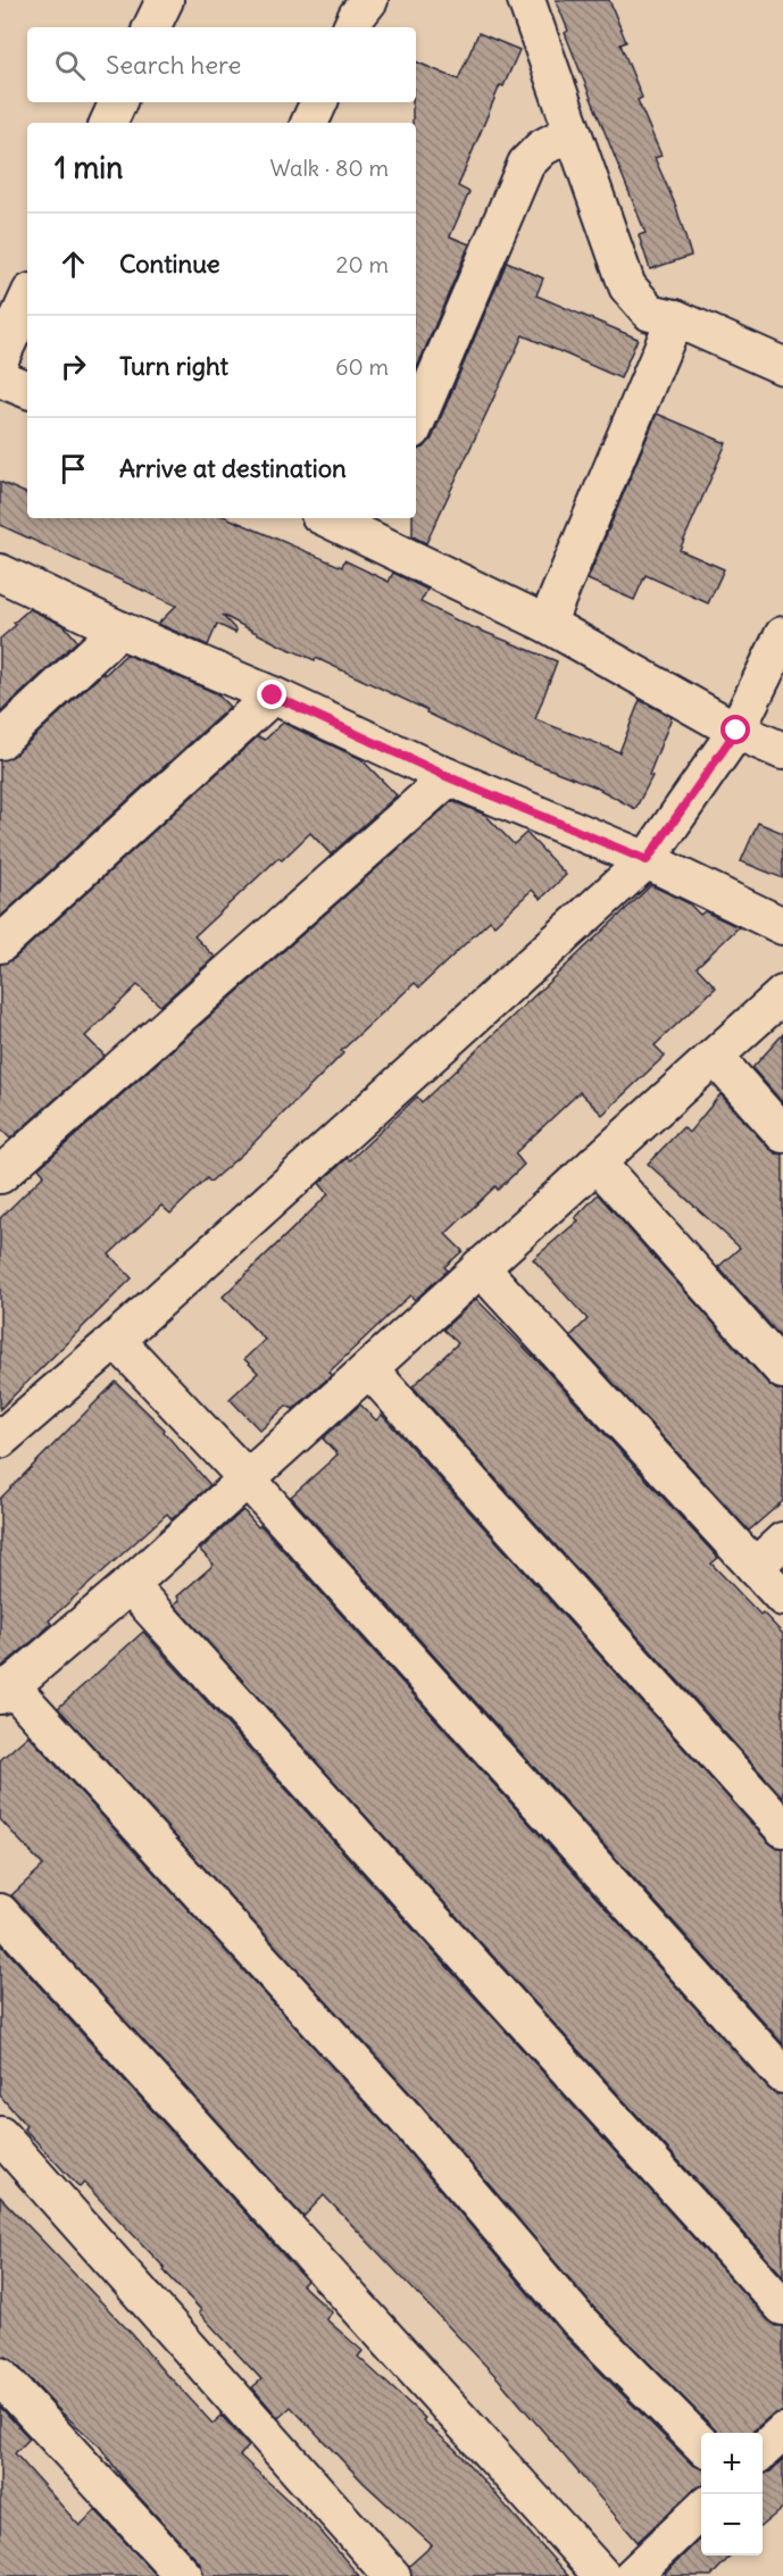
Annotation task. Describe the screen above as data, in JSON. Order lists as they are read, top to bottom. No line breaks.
{"page":{"search":"Search here","heading":["1 min","Walk · 80 m"],"list":[["Continue","20 m"],["Turn right","60 m"],"Arrive at destination"],"map_buttons":["+","−"]}}
